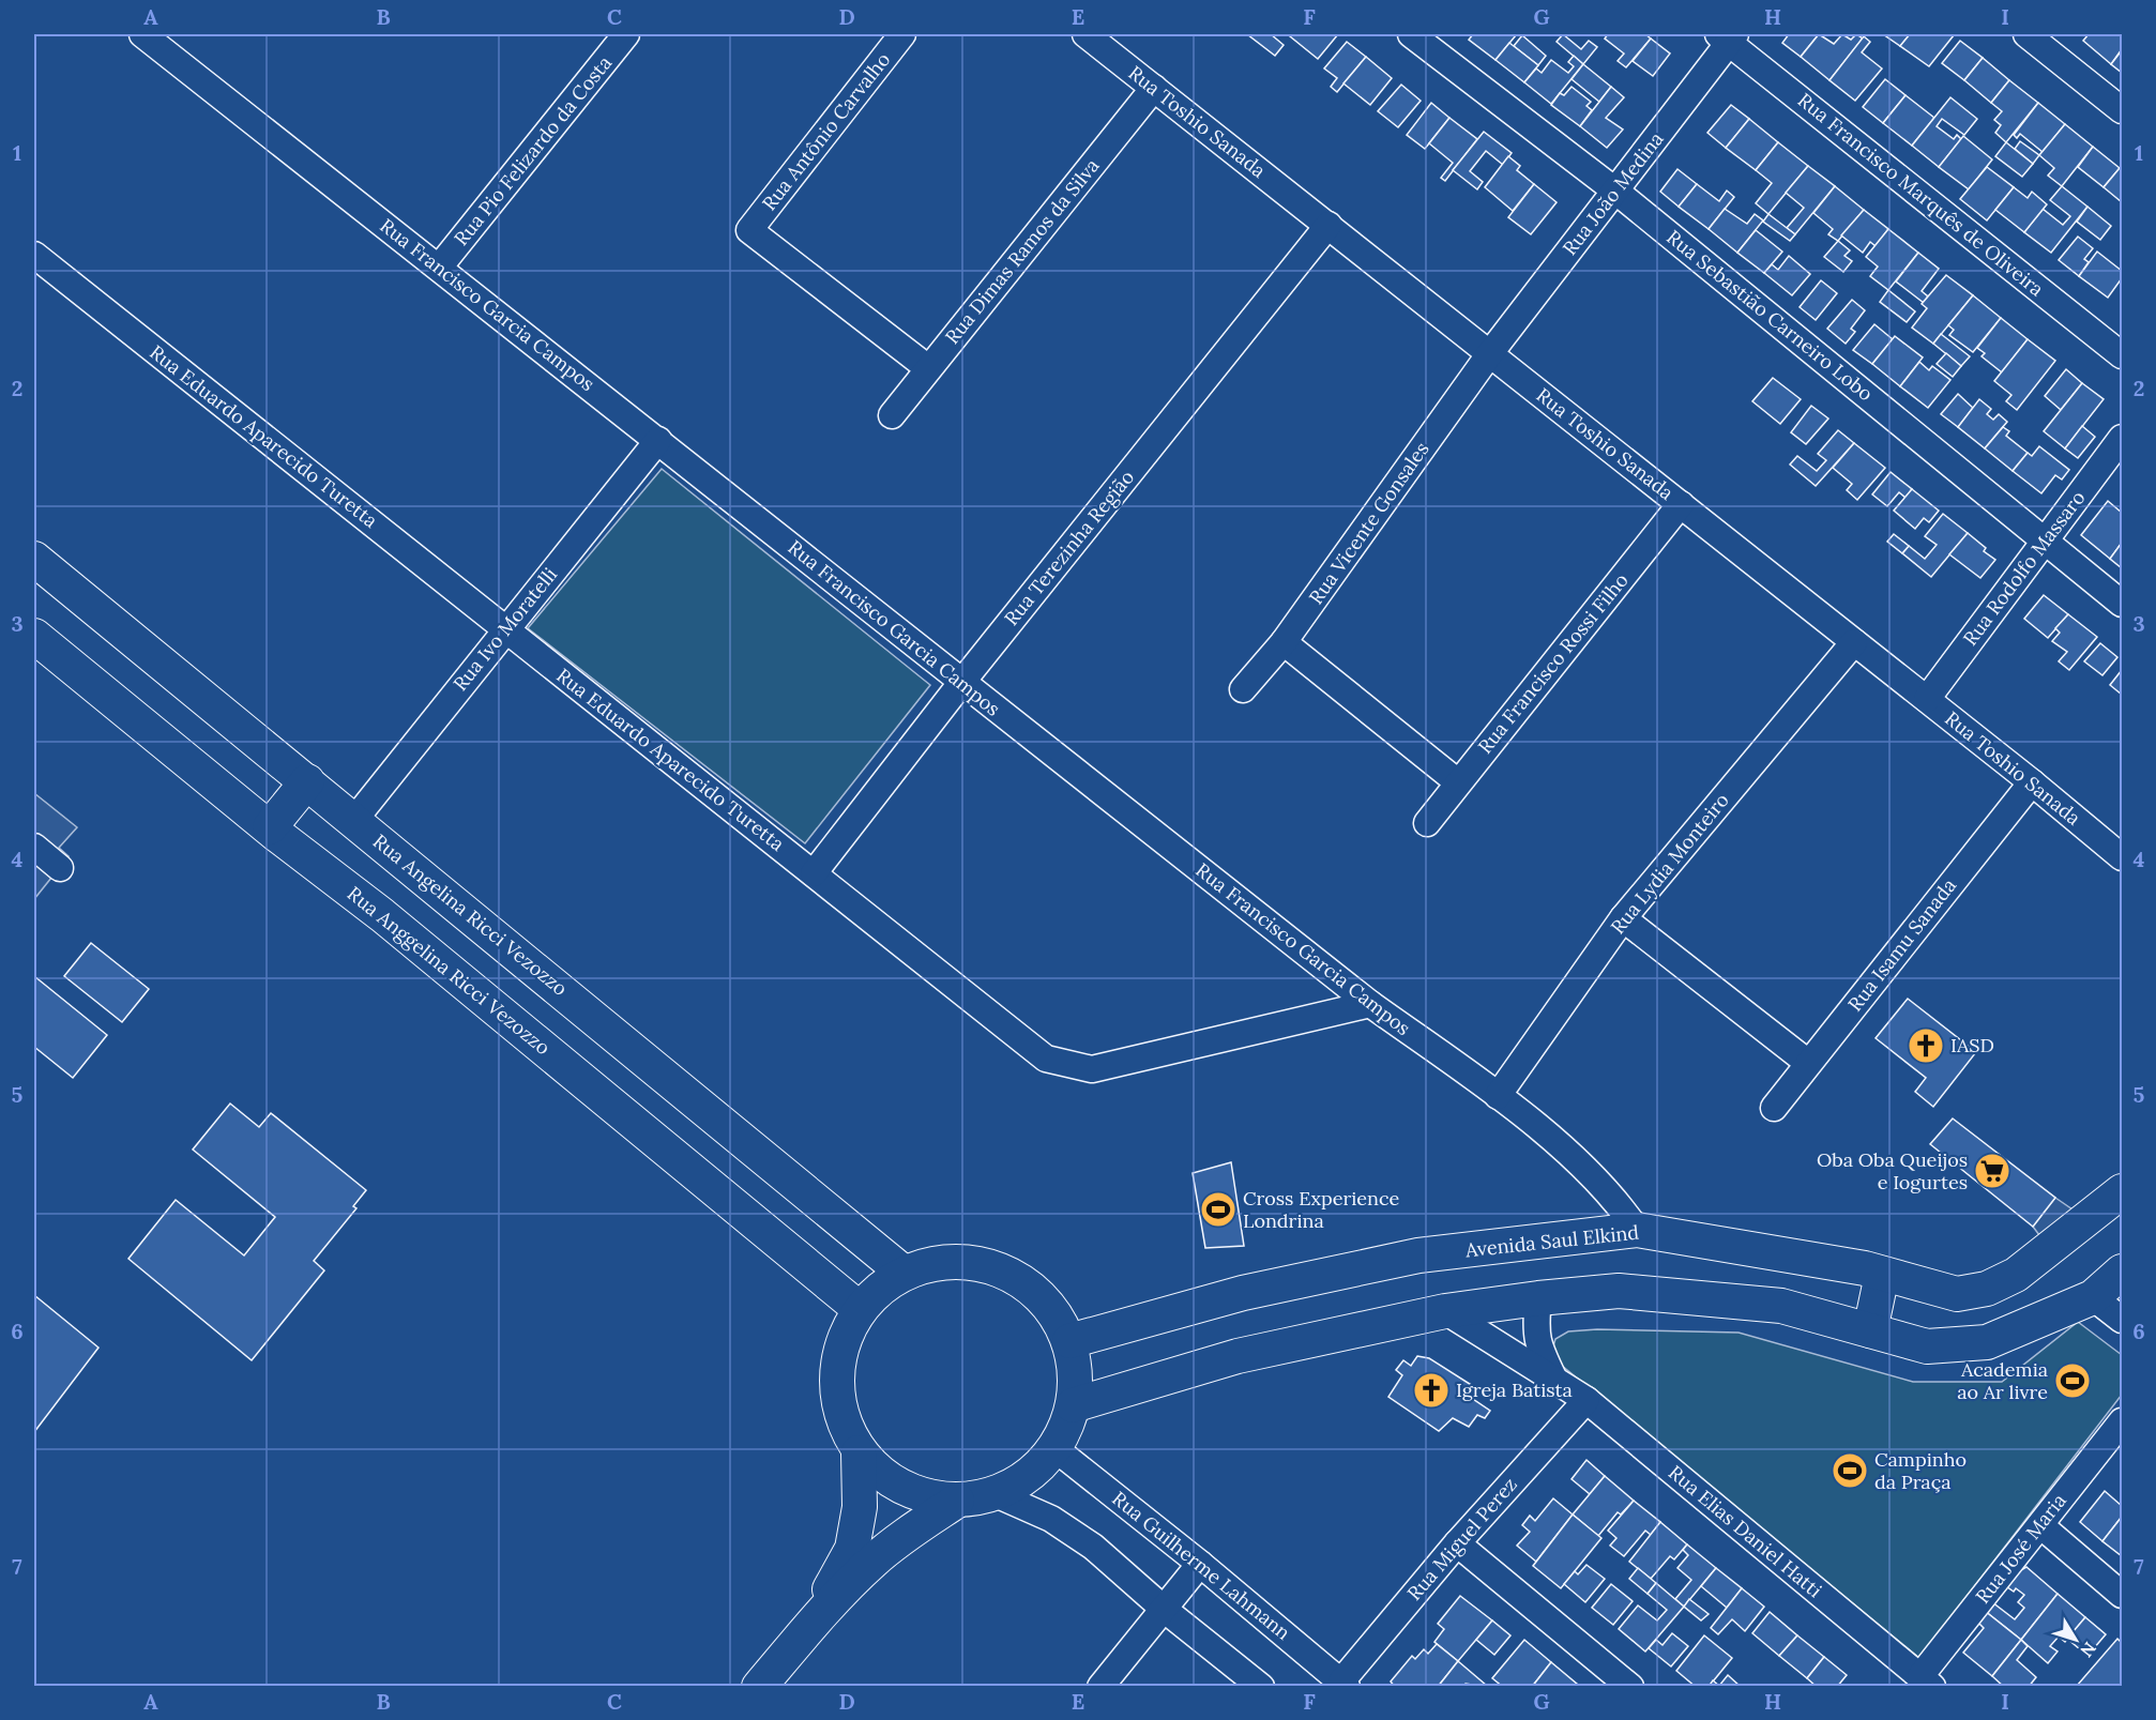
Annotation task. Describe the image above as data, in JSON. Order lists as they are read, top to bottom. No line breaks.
{"streets":{"main road":["Rua Angelina Ricci Vezozzo","Rua Anggelina Ricci Vezozzo","Avenida Saul Elkind"],"street":["Rua Toshio Sanada","Rua Antônio Carvalho","Rua Pio Felizardo da Costa","Rua João Medina","Rua Francisco Marquês de Oliveira","Rua Dimas Ramos da Silva","Rua Francisco Garcia Campos","Rua Sebastião Carneiro Lobo","Rua Eduardo Aparecido Turetta","Rua Vicente Gonsales","Rua Terezinha Região","Rua Rodolfo Massaro","Rua Ivo Moratelli","Rua Francisco Rossi Filho","Rua Lydia Monteiro","Rua Isamu Sanada","Rua Elias Daniel Hatti","Rua Miguel Perez","Rua José Maria","Rua Guilherme Lahmann"]},"crossings":[["Rua Toshio Sanada","Rua João Medina"],["Rua Toshio Sanada","Rua Dimas Ramos da Silva"],["Rua Toshio Sanada","Rua Vicente Gonsales"],["Rua Toshio Sanada","Rua Terezinha Região"],["Rua Toshio Sanada","Rua Rodolfo Massaro"],["Rua Toshio Sanada","Rua Francisco Rossi Filho"],["Rua Toshio Sanada","Rua Lydia Monteiro"],["Rua Toshio Sanada","Rua Isamu Sanada"],["Rua Antônio Carvalho","Rua Dimas Ramos da Silva"],["Rua Pio Felizardo da Costa","Rua Francisco Garcia Campos"],["Rua João Medina","Rua Francisco Marquês de Oliveira"],["Rua João Medina","Rua Sebastião Carneiro Lobo"],["Rua João Medina","Rua Vicente Gonsales"],["Rua Francisco Garcia Campos","Rua Eduardo Aparecido Turetta"],["Rua Francisco Garcia Campos","Rua Terezinha Região"],["Rua Francisco Garcia Campos","Rua Ivo Moratelli"],["Rua Francisco Garcia Campos","Rua Lydia Monteiro"],["Rua Francisco Garcia Campos","Avenida Saul Elkind"],["Rua Sebastião Carneiro Lobo","Rua Rodolfo Massaro"],["Rua Eduardo Aparecido Turetta","Rua Terezinha Região"],["Rua Eduardo Aparecido Turetta","Rua Ivo Moratelli"],["Rua Ivo Moratelli","Rua Angelina Ricci Vezozzo"],["Rua Elias Daniel Hatti","Rua Miguel Perez"],["Rua Elias Daniel Hatti","Rua José Maria"],["Rua Miguel Perez","Rua Guilherme Lahmann"]],"places":{"church":["IASD","Igreja Batista"],"supermarket":["Oba Oba Queijos e Iogurtes"],"sports":["Cross Experience Londrina","Academia ao Ar livre","Campinho da Praça"]},"north":"bottom right","grid":{"columns":["A","B","C","D","E","F","G","H","I"],"rows":["1","2","3","4","5","6","7"]}}
